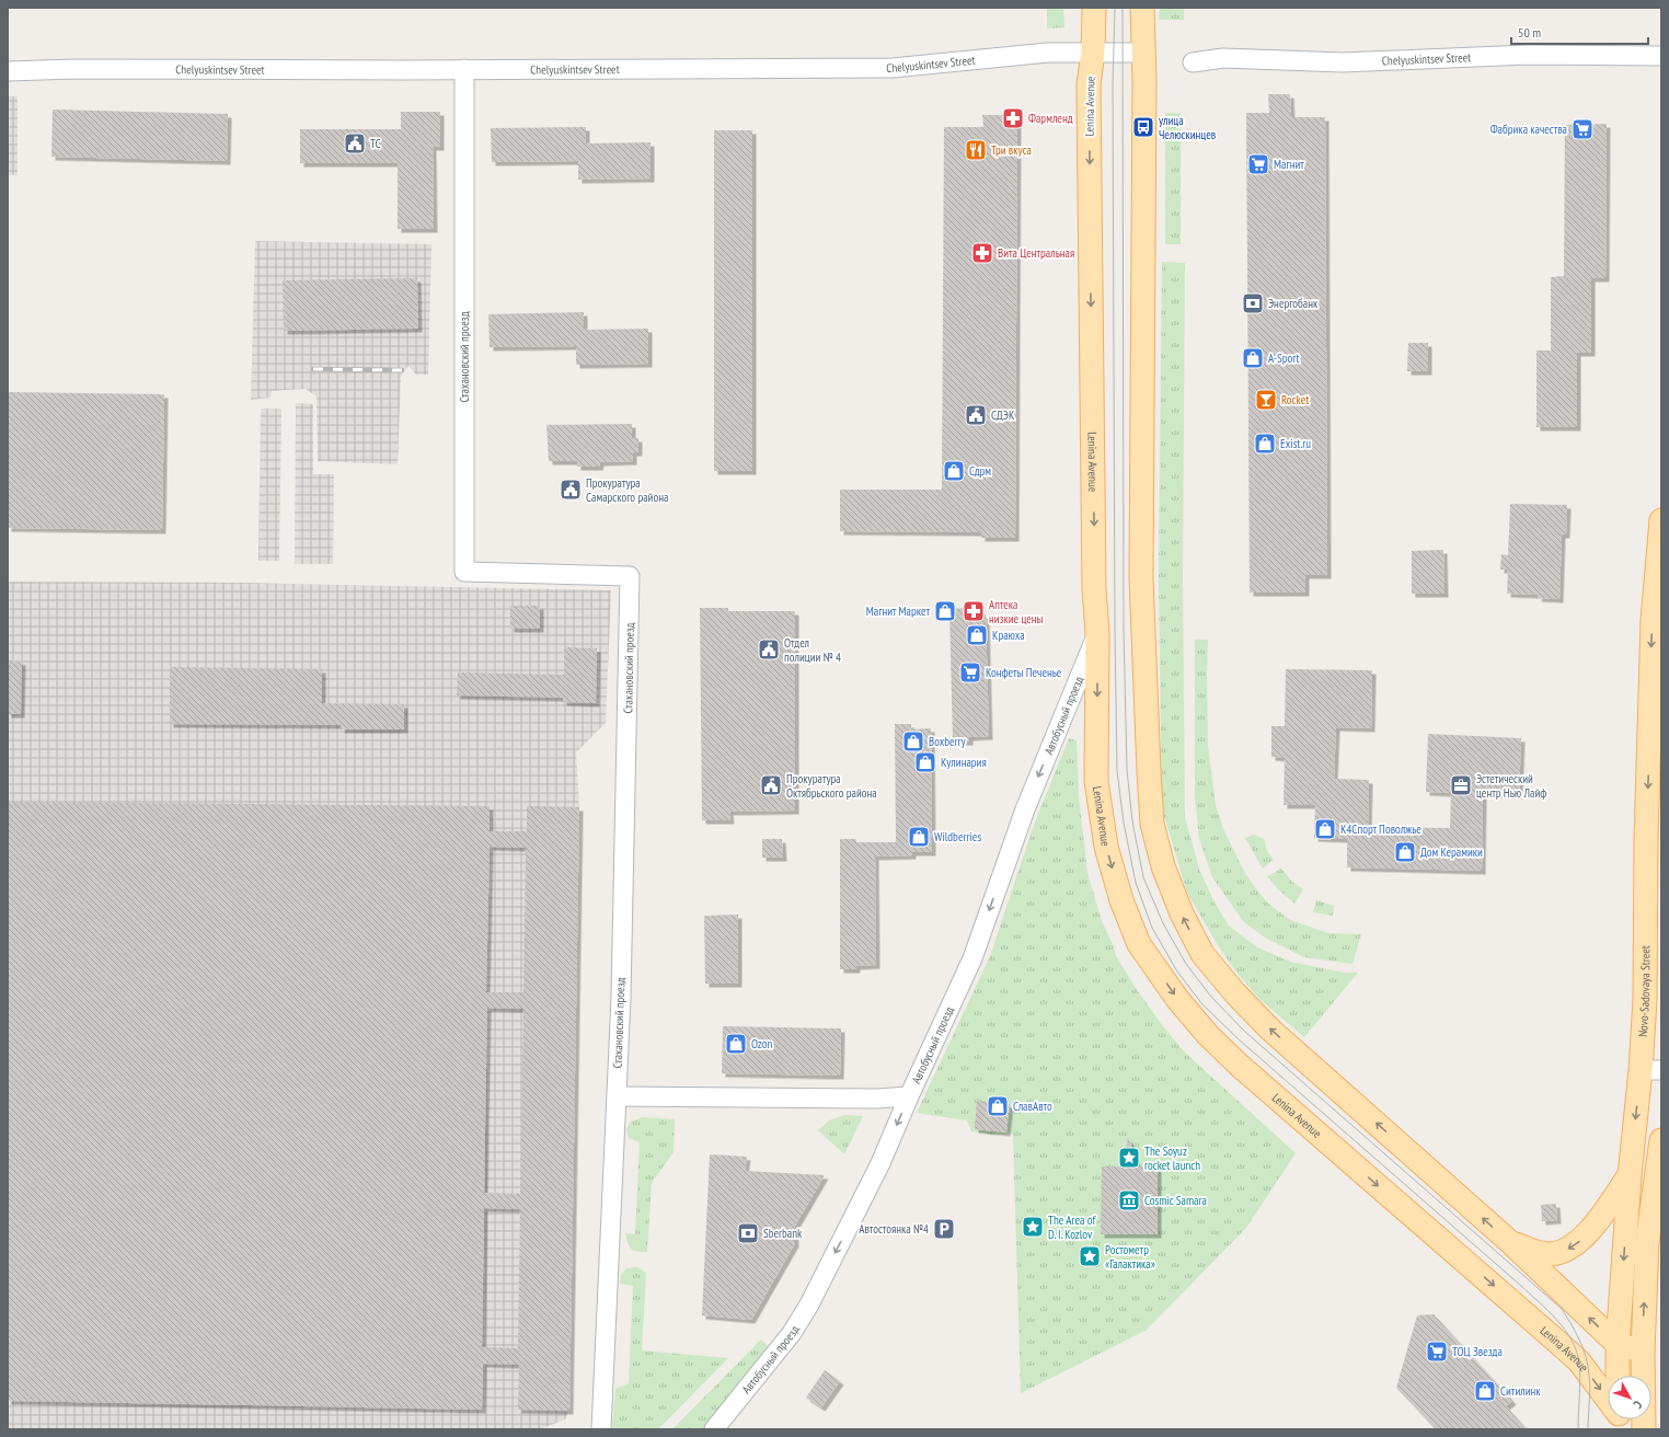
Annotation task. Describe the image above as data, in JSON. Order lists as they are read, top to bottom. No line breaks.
{"streets":{"main road":["Lenina Avenue","Novo-Sadovaya Street"],"street":["Chelyuskintsev Street","Стахановский проезд","Автобусный проезд"]},"crossings":[["Chelyuskintsev Street","Lenina Avenue"],["Chelyuskintsev Street","Стахановский проезд"],["Lenina Avenue","Автобусный проезд"]],"one_way":["Автобусный проезд"],"places":{"pharmacy":["Фармленд","Вита Центральная","Аптека низкие цены"],"bus stop":["улица Челюскинцев"],"supermarket":["Фабрика качества","Магнит","Конфеты Печенье","ТОЦ Звезда"],"public building":["ТС","СДЭК","Прокуратура Самарского района","Отдел полиции № 4","Прокуратура Октябрьского района"],"restaurant":["Три вкуса"],"bank":["Энергобанк","Sberbank"],"shop":["A-Sport","Exist.ru","Сдрм","Магнит Маркет","Краюха","Boxberry","Кулинария","К4Спорт Поволжье","Wildberries","Дом Керамики","Ozon","СлавАвто","Ситилинк"],"bar":["Rocket"],"office":["Эстетический центр Нью Лайф"],"place":["The Soyuz rocket launch","The Area of D. I. Kozlov","Ростометр «Галактика»"],"museum":["Cosmic Samara"],"parking":["Автостоянка №4"]},"scale_bar":"50 m","north":"bottom right"}
